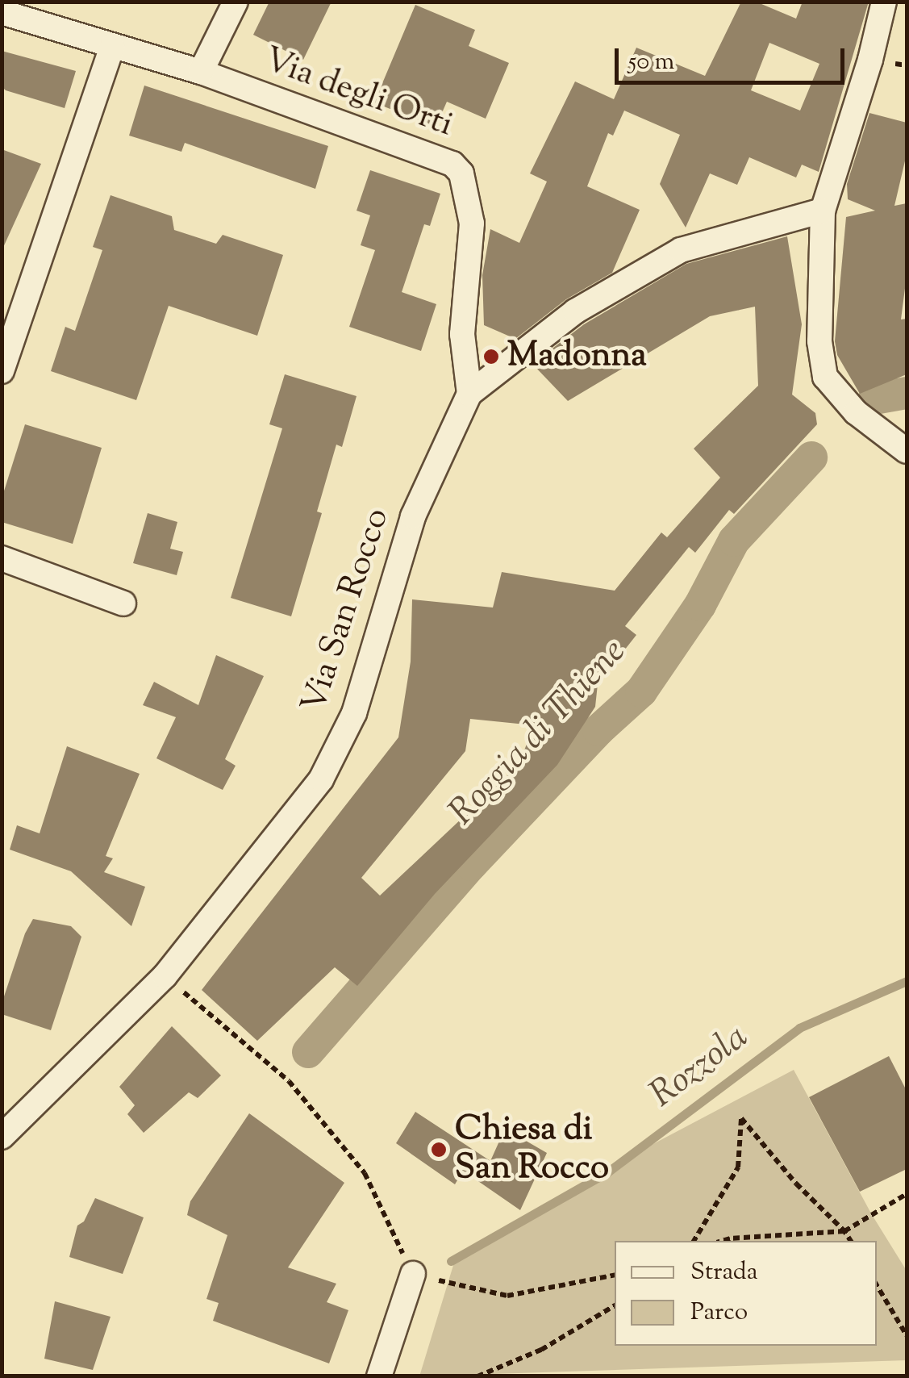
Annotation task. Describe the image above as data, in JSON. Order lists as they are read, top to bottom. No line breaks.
{"streets":{"street":["Via degli Orti","Via San Rocco"]},"crossings":[["Via degli Orti","Via San Rocco"]],"water":["Roggia di Thiene","Rozzola"],"places":["Madonna","Chiesa di San Rocco"],"legend":["Strada","Parco"],"scale_bar":"50 m"}
